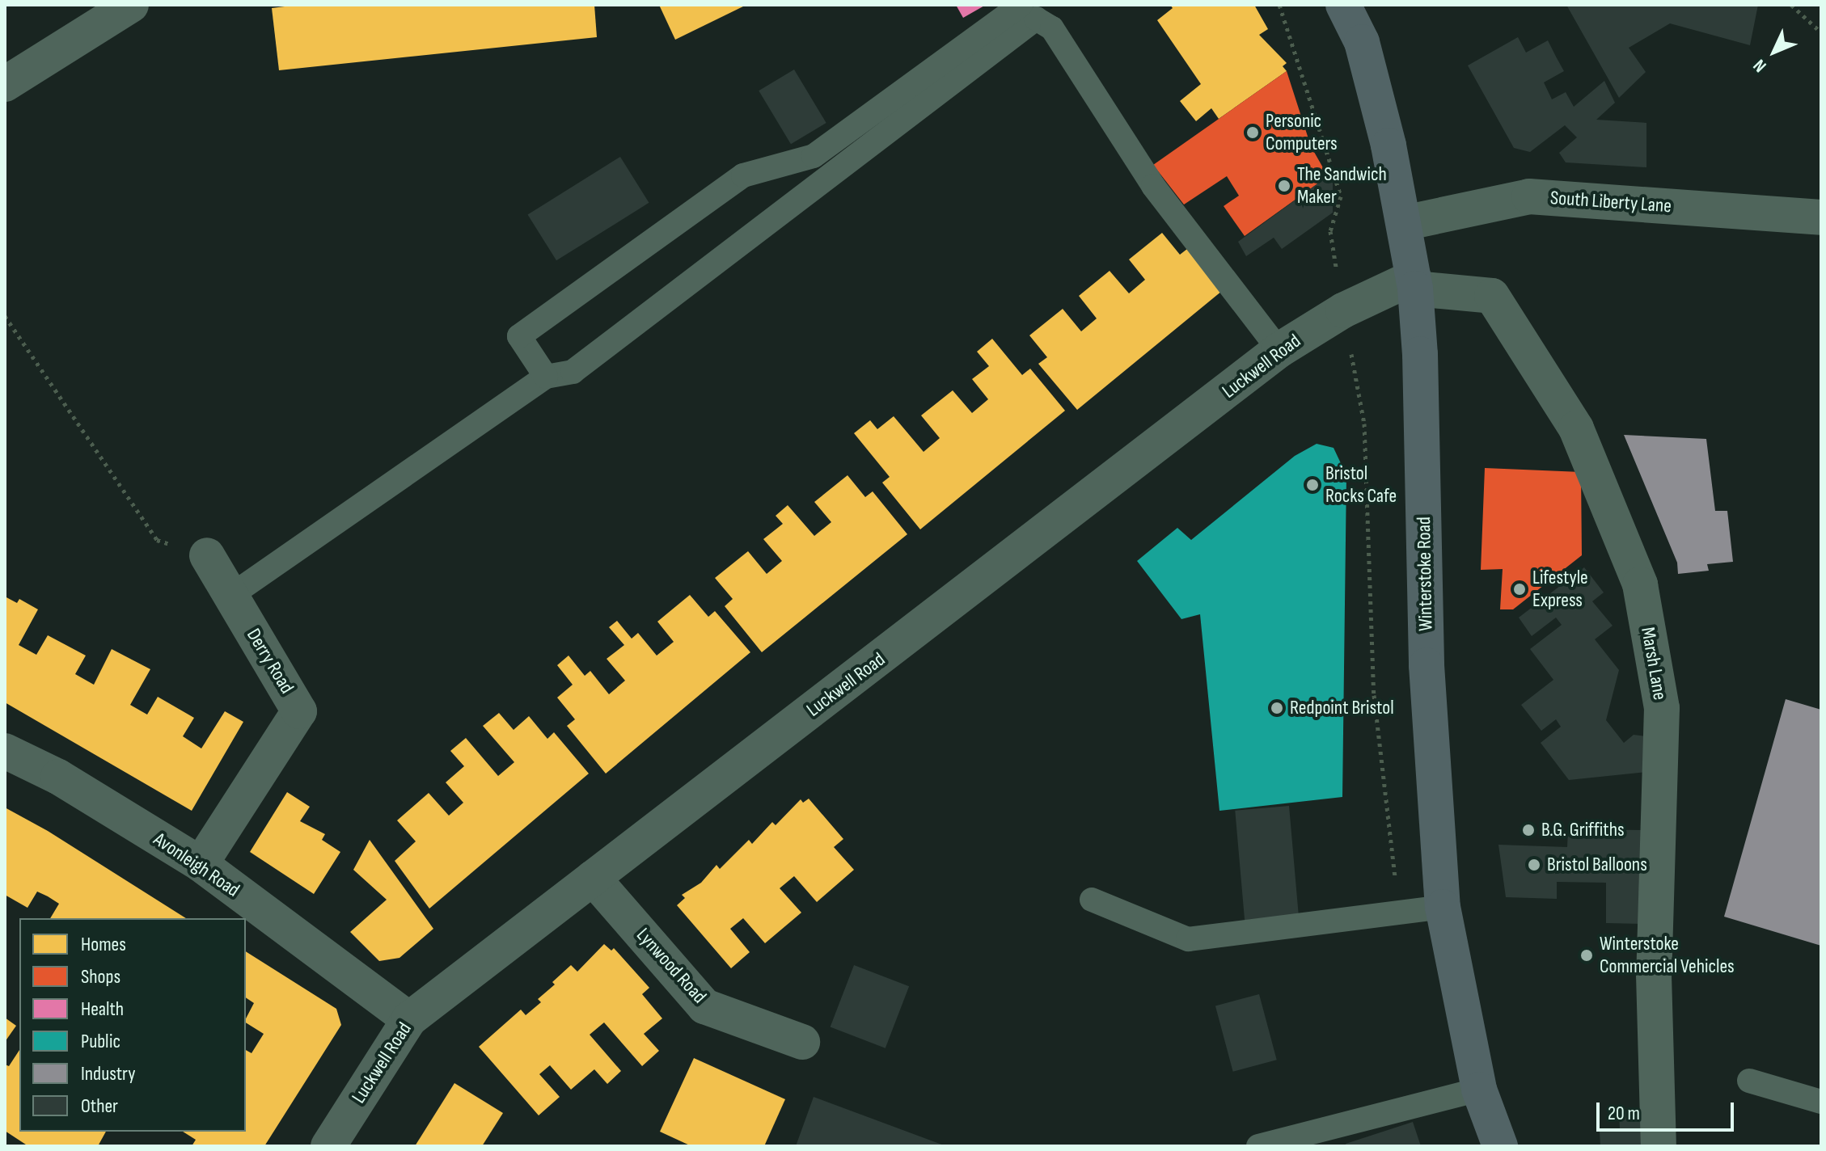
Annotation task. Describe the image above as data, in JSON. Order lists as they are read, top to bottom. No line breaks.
{"streets":{"highway":["Winterstoke Road"],"street":["South Liberty Lane","Luckwell Road","Derry Road","Marsh Lane","Avonleigh Road","Lynwood Road"]},"crossings":[["South Liberty Lane","Winterstoke Road"],["Luckwell Road","Winterstoke Road"],["Luckwell Road","Marsh Lane"],["Luckwell Road","Avonleigh Road"],["Luckwell Road","Lynwood Road"],["Winterstoke Road","Marsh Lane"],["Derry Road","Avonleigh Road"]],"places":["Personic Computers","The Sandwich Maker","Bristol Rocks Cafe","Lifestyle Express","Redpoint Bristol","B.G. Griffiths","Bristol Balloons","Winterstoke Commercial Vehicles"],"legend":["Homes","Shops","Health","Public","Industry","Other"],"scale_bar":"20 m","north":"bottom left"}
